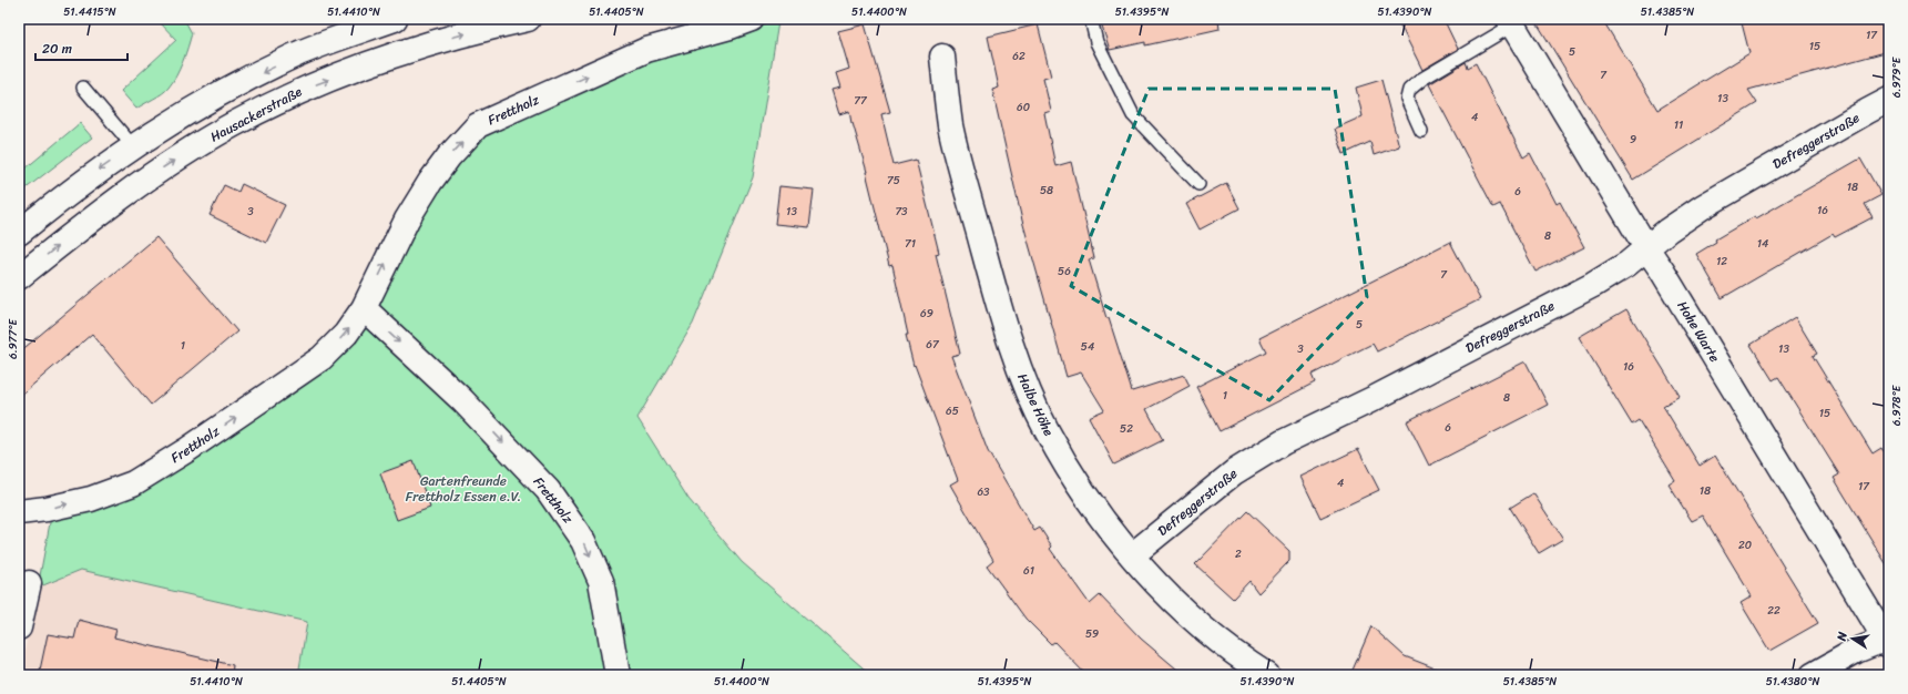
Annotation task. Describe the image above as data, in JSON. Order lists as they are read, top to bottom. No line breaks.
{"streets":{"street":["Frettholz","Hausackerstraße","Defreggerstraße","Hohe Warte","Halbe Höhe"]},"crossings":[["Defreggerstraße","Hohe Warte"],["Defreggerstraße","Halbe Höhe"]],"parks":["Gartenfreunde Frettholz Essen e.V."],"house_numbers":["17","15","5","62","7","13","77","60","4","11","9","75","18","58","6","16","3","13","73","8","71","14","12","56","7","69","5","67","1","54","3","13","16","1","8","65","15","6","52","4","17","18","63","20","2","61","22","59"],"scale_bar":"20 m","north":"left","coordinates":["51.4415°N","51.4410°N","51.4405°N","51.4400°N","51.4395°N","51.4390°N","51.4385°N","6.979°E","6.977°E","6.978°E","51.4380°N"]}
